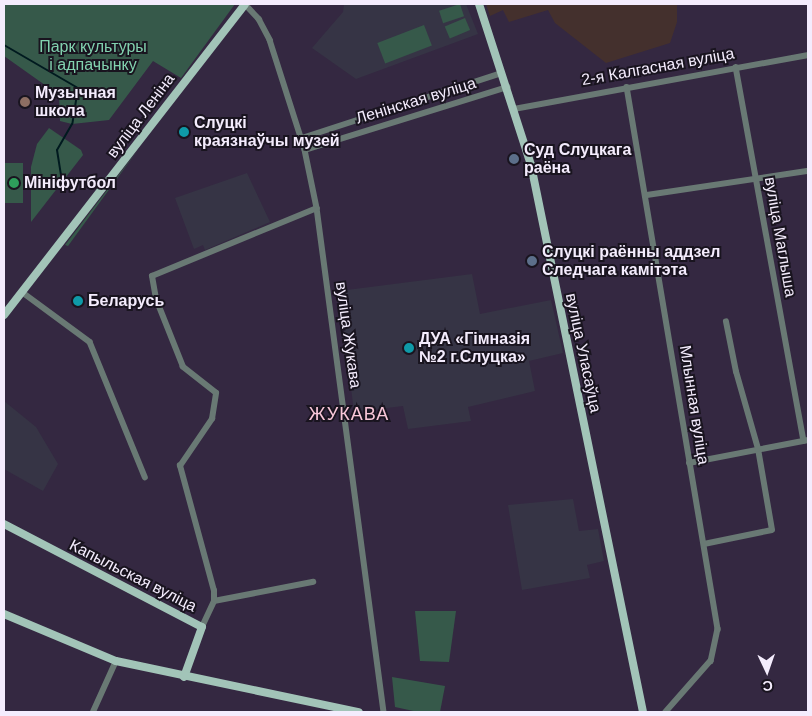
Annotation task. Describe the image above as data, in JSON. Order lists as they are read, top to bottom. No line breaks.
{"streets":{"main road":["вуліца Леніна","вуліца Уласаўца","Капыльская вуліца"],"street":["2-я Калгасная вуліца","Ленінская вуліца","вуліца Маглыша","вуліца Жукава","Млынная вуліца"]},"crossings":[["2-я Калгасная вуліца","вуліца Маглыша"],["2-я Калгасная вуліца","вуліца Уласаўца"],["2-я Калгасная вуліца","Млынная вуліца"],["Ленінская вуліца","вуліца Жукава"],["Ленінская вуліца","вуліца Уласаўца"],["вуліца Леніна","вуліца Жукава"]],"districts":["ЖУКАВА"],"parks":["Парк культуры і адпачынку"],"places":["Музычная школа","Слуцкі краязнаўчы музей","Суд Слуцкага раёна","Мініфутбол","Слуцкі раённы аддзел Следчага камітэта","Беларусь","ДУА «Гімназія №2 г.Слуцка»"],"north":"bottom"}
